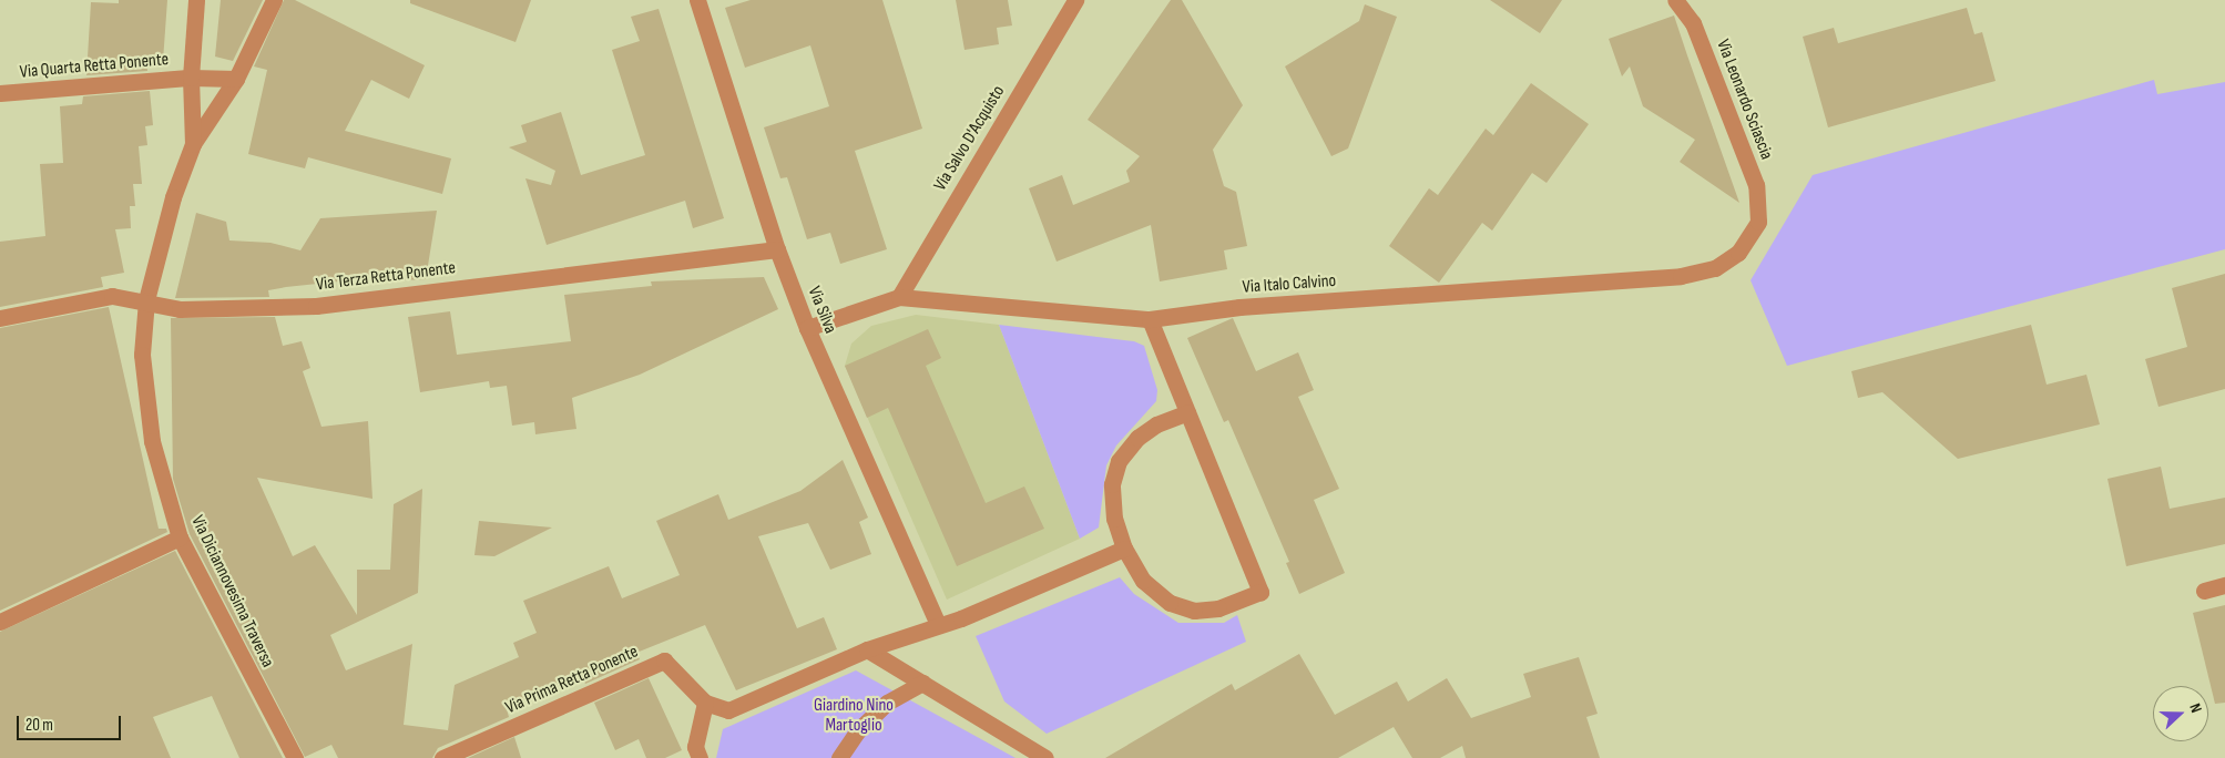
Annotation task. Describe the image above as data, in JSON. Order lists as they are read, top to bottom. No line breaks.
{"streets":{"street":["Via Quarta Retta Ponente","Via Leonardo Sciascia","Via Salvo D'Acquisto","Via Terza Retta Ponente","Via Italo Calvino","Via Silva","Via Diciannovesima Traversa","Via Prima Retta Ponente"]},"crossings":[["Via Leonardo Sciascia","Via Italo Calvino"],["Via Salvo D'Acquisto","Via Italo Calvino"],["Via Terza Retta Ponente","Via Silva"],["Via Terza Retta Ponente","Via Diciannovesima Traversa"],["Via Italo Calvino","Via Silva"]],"parks":["Giardino Nino Martoglio"],"scale_bar":"20 m","north":"right"}
